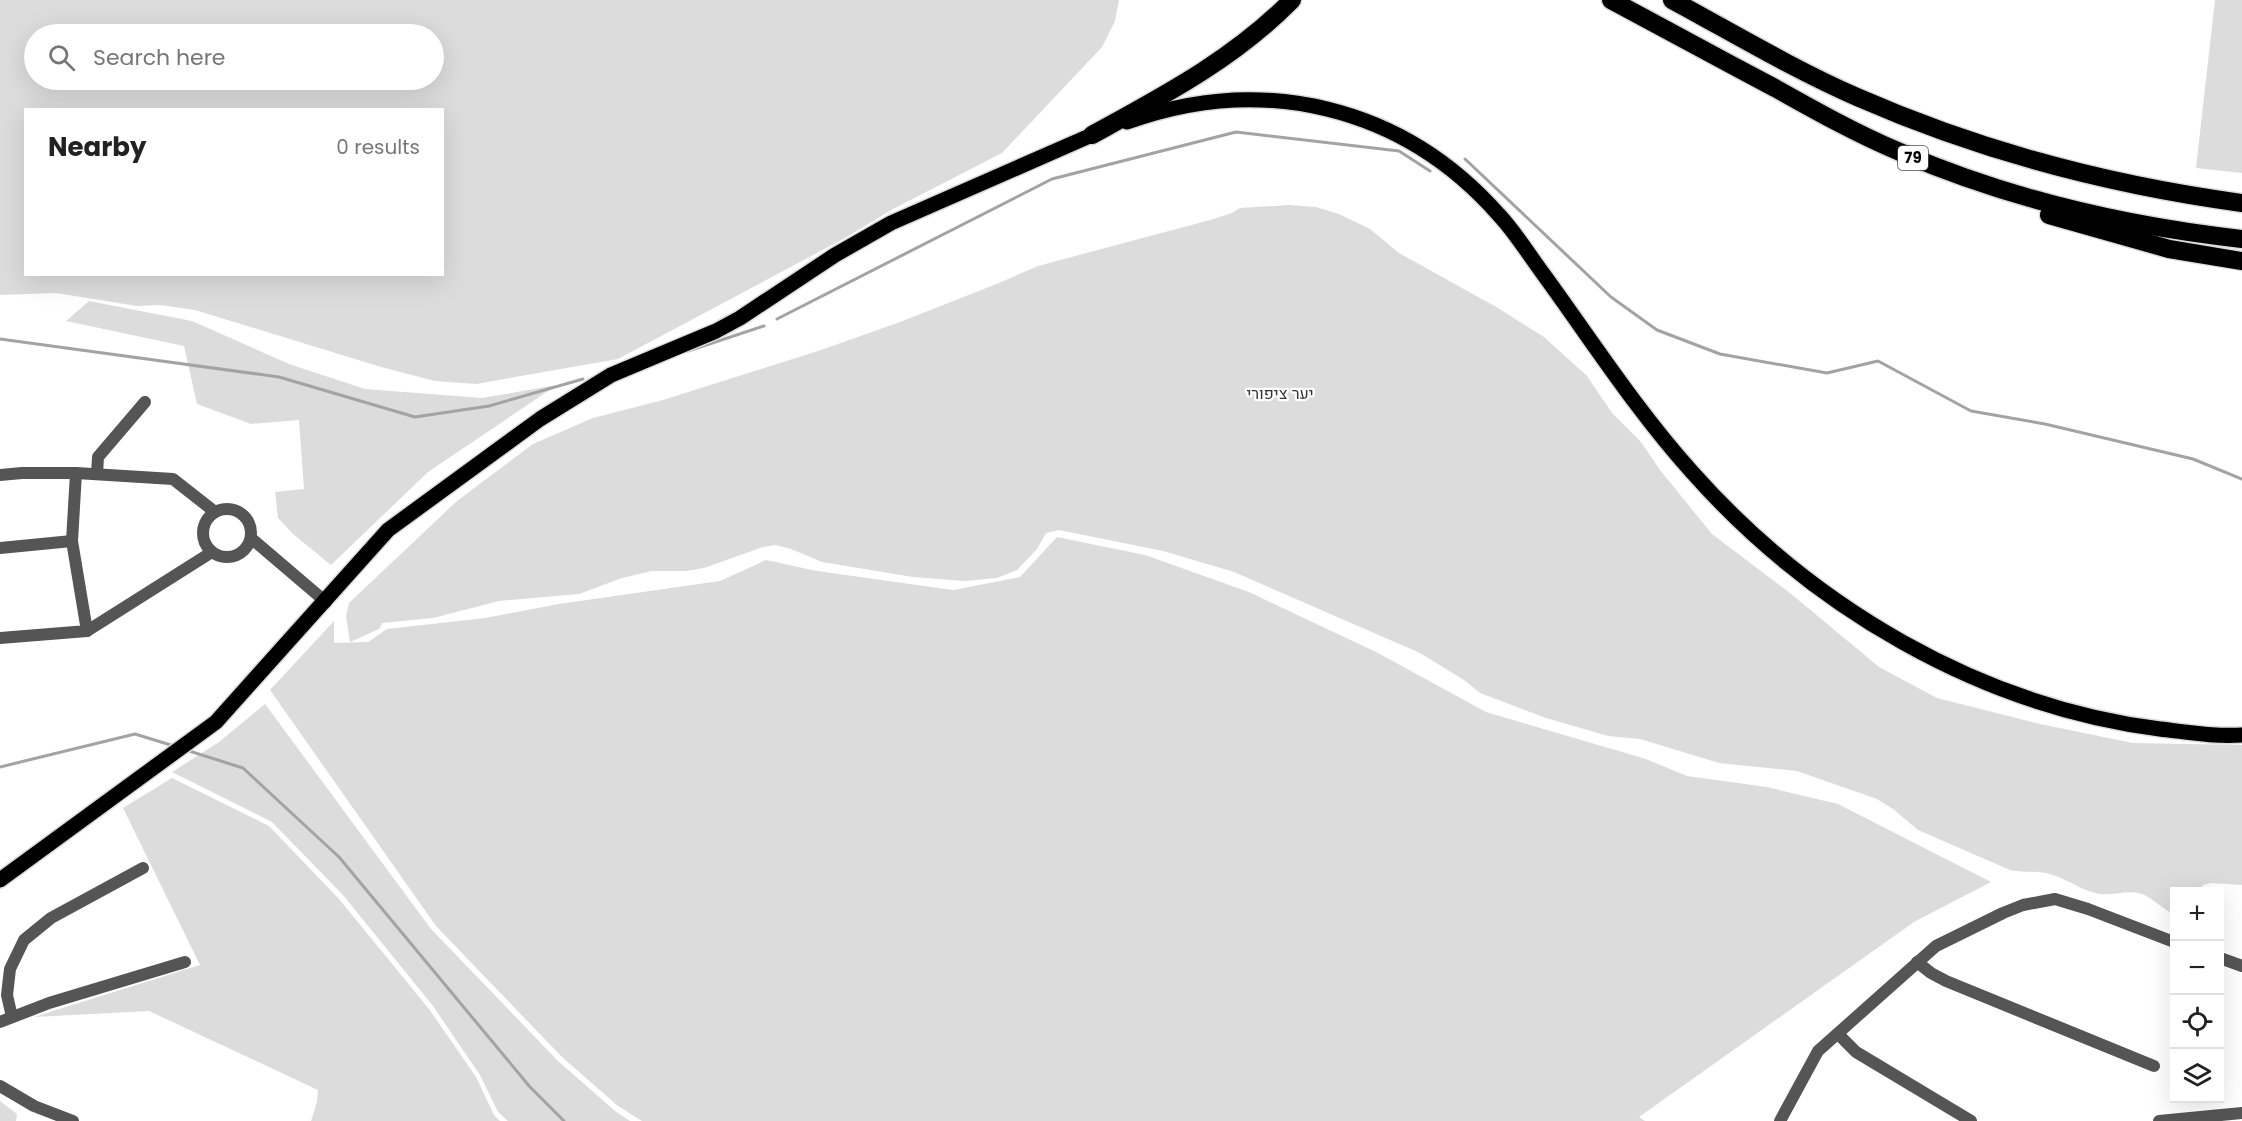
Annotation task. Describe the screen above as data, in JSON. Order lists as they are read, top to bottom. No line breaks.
{"streets":{"highway":["79"]},"parks":["יער ציפורי"],"page":{"search":"Search here","heading":["Nearby","0 results"],"map_buttons":["+","−"]}}
